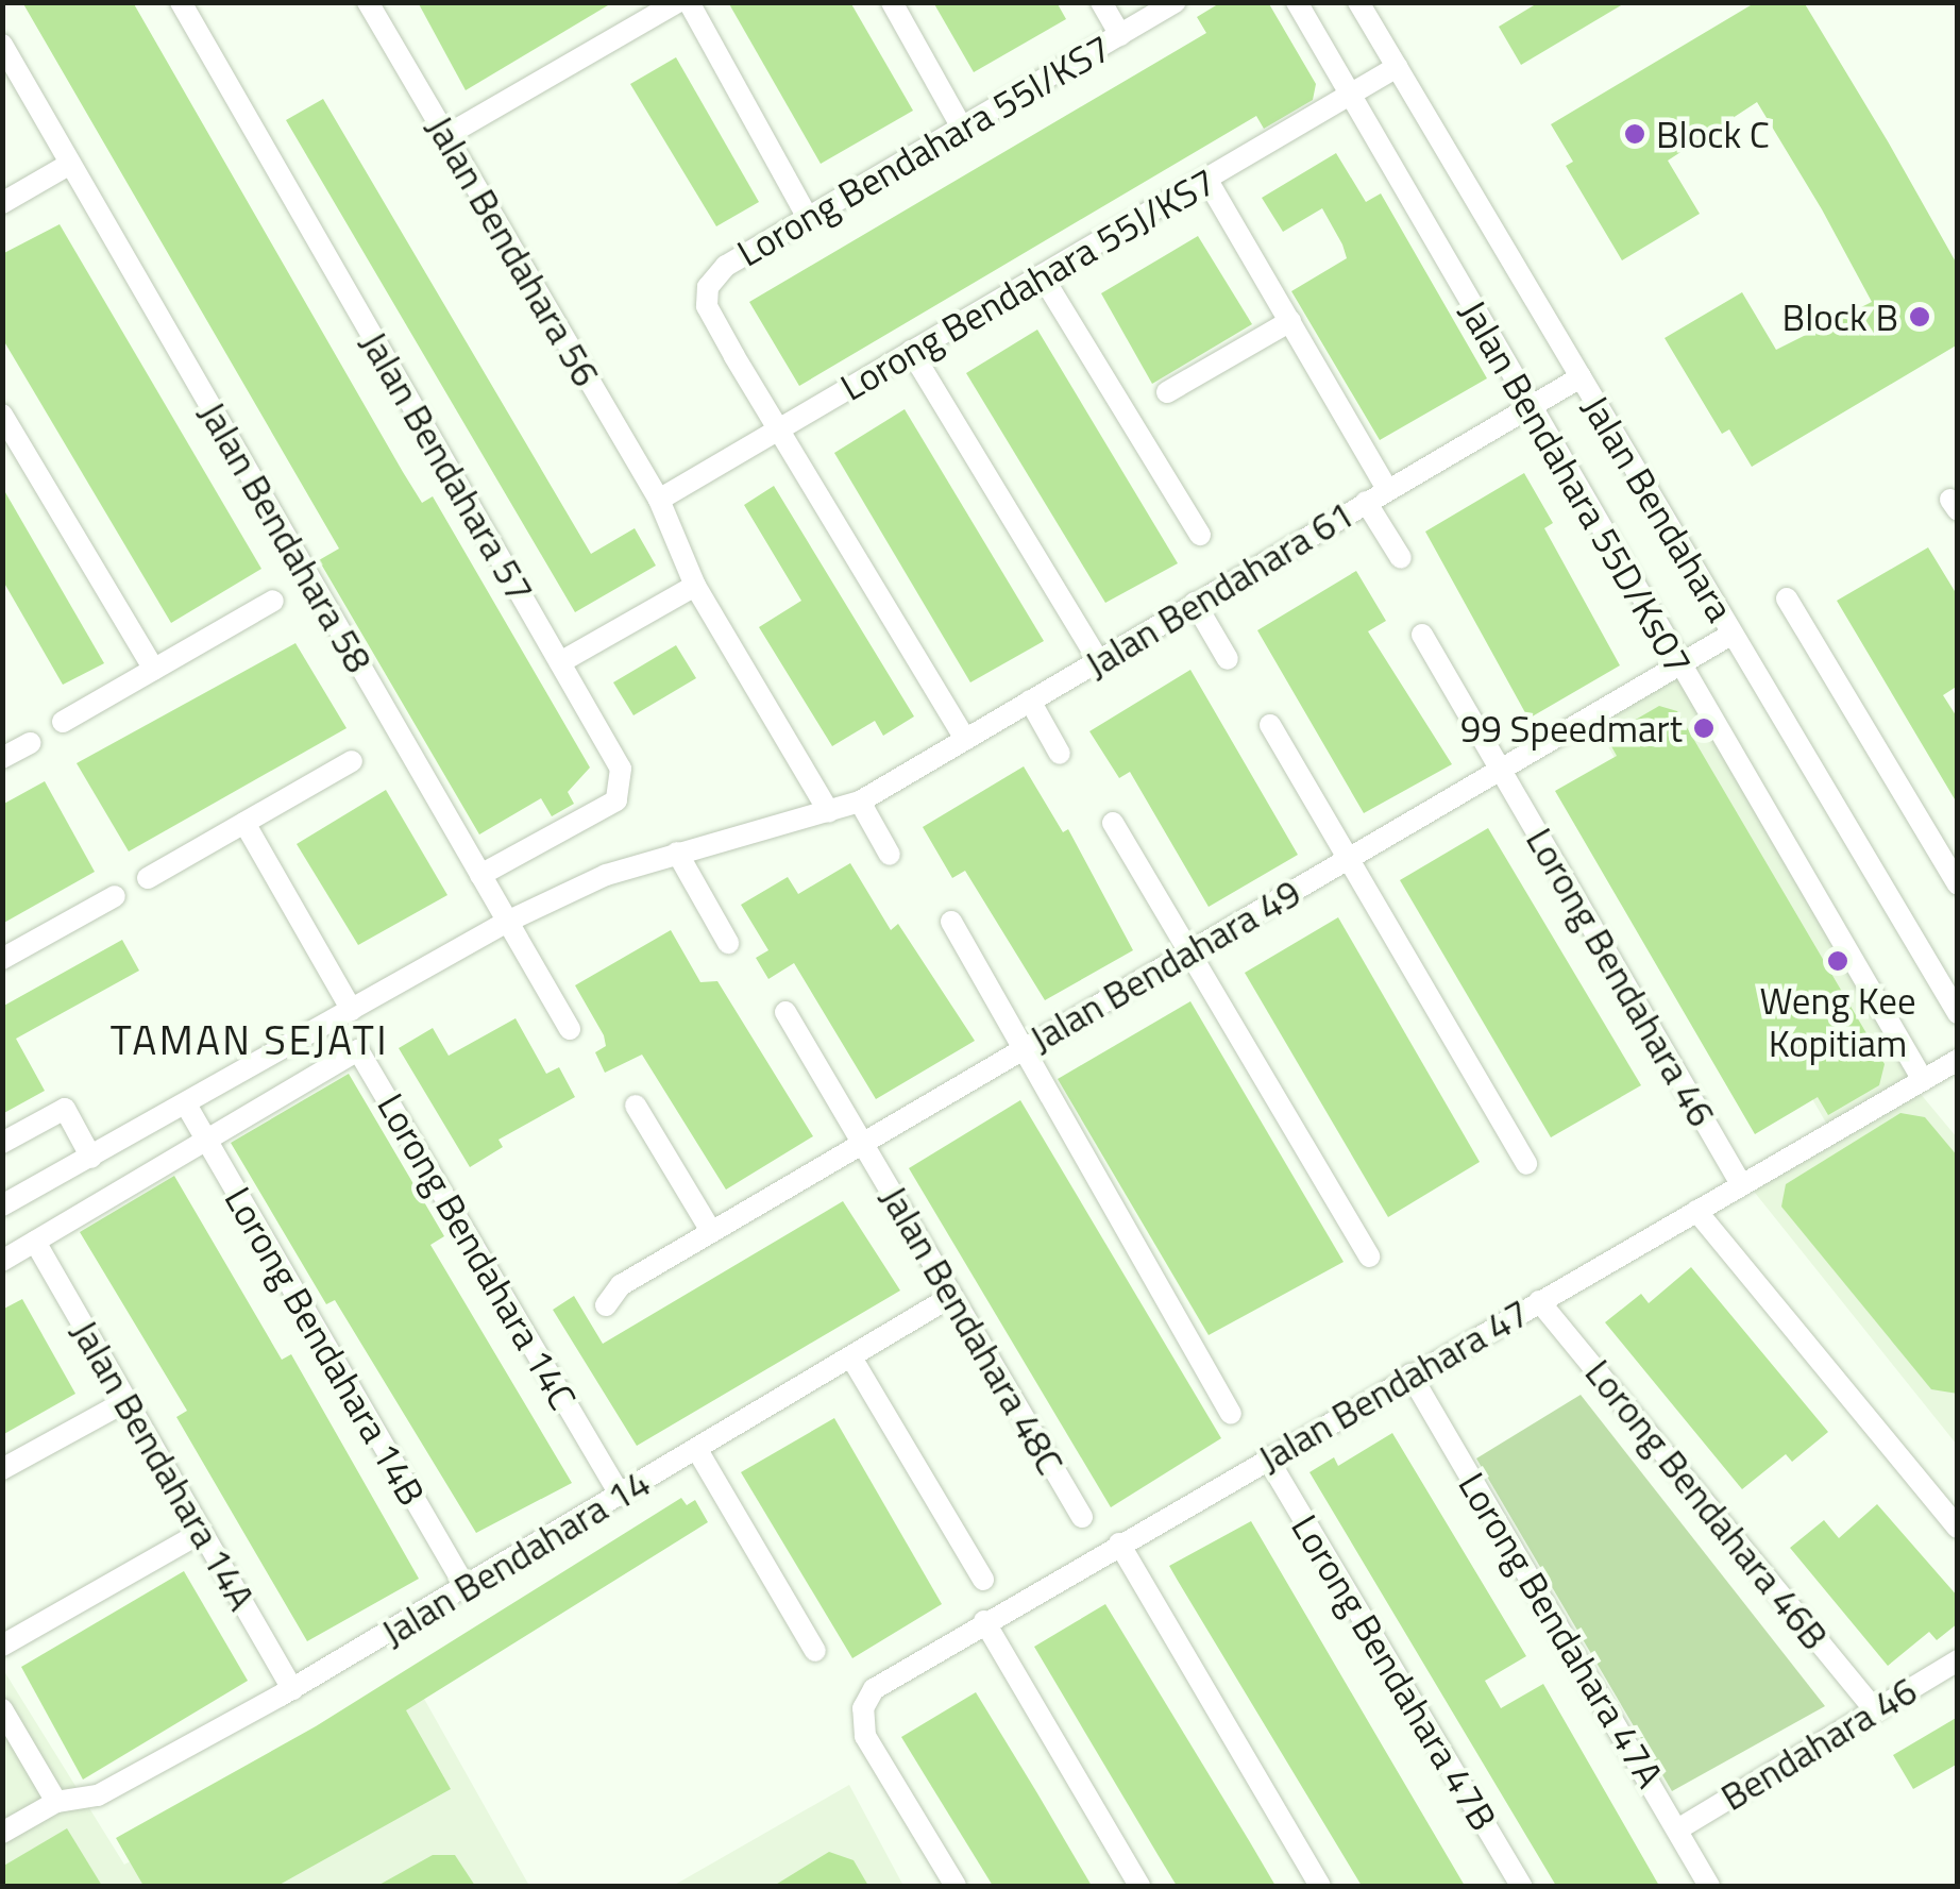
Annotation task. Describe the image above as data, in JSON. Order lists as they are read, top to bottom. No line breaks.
{"streets":{"street":["Lorong Bendahara 55I/KS7","Jalan Bendahara 56","Lorong Bendahara 55J/KS7","Jalan Bendahara 57","Jalan Bendahara 55D/Ks07","Jalan Bendahara","Jalan Bendahara 58","Jalan Bendahara 61","Jalan Bendahara 49","Lorong Bendahara 46","Lorong Bendahara 14C","Jalan Bendahara 48C","Lorong Bendahara 14B","Jalan Bendahara 47","Jalan Bendahara 14A","Lorong Bendahara 46B","Jalan Bendahara 14","Lorong Bendahara 47A","Lorong Bendahara 47B","Bendahara 46"]},"crossings":[["Lorong Bendahara 55I/KS7","Lorong Bendahara 55J/KS7"],["Jalan Bendahara 56","Lorong Bendahara 55J/KS7"],["Jalan Bendahara 56","Jalan Bendahara 61"],["Lorong Bendahara 55J/KS7","Jalan Bendahara 55D/Ks07"],["Lorong Bendahara 55J/KS7","Jalan Bendahara"],["Jalan Bendahara 57","Jalan Bendahara 58"],["Jalan Bendahara 55D/Ks07","Jalan Bendahara 61"],["Jalan Bendahara 55D/Ks07","Jalan Bendahara 49"],["Jalan Bendahara 55D/Ks07","Jalan Bendahara 47"],["Jalan Bendahara","Jalan Bendahara 61"],["Jalan Bendahara","Jalan Bendahara 49"],["Jalan Bendahara 58","Jalan Bendahara 61"],["Jalan Bendahara 61","Lorong Bendahara 14B"],["Jalan Bendahara 49","Lorong Bendahara 46"],["Jalan Bendahara 49","Jalan Bendahara 48C"],["Lorong Bendahara 46","Jalan Bendahara 47"],["Lorong Bendahara 14C","Lorong Bendahara 14B"],["Lorong Bendahara 14C","Jalan Bendahara 14"],["Jalan Bendahara 48C","Jalan Bendahara 14"],["Lorong Bendahara 14B","Jalan Bendahara 14"],["Jalan Bendahara 47","Lorong Bendahara 46B"],["Jalan Bendahara 47","Lorong Bendahara 47A"],["Jalan Bendahara 47","Lorong Bendahara 47B"],["Jalan Bendahara 14A","Jalan Bendahara 14"],["Lorong Bendahara 46B","Bendahara 46"],["Lorong Bendahara 47A","Bendahara 46"]],"districts":["TAMAN SEJATI"],"places":["Block C","Block B","99 Speedmart","Weng Kee Kopitiam"]}
